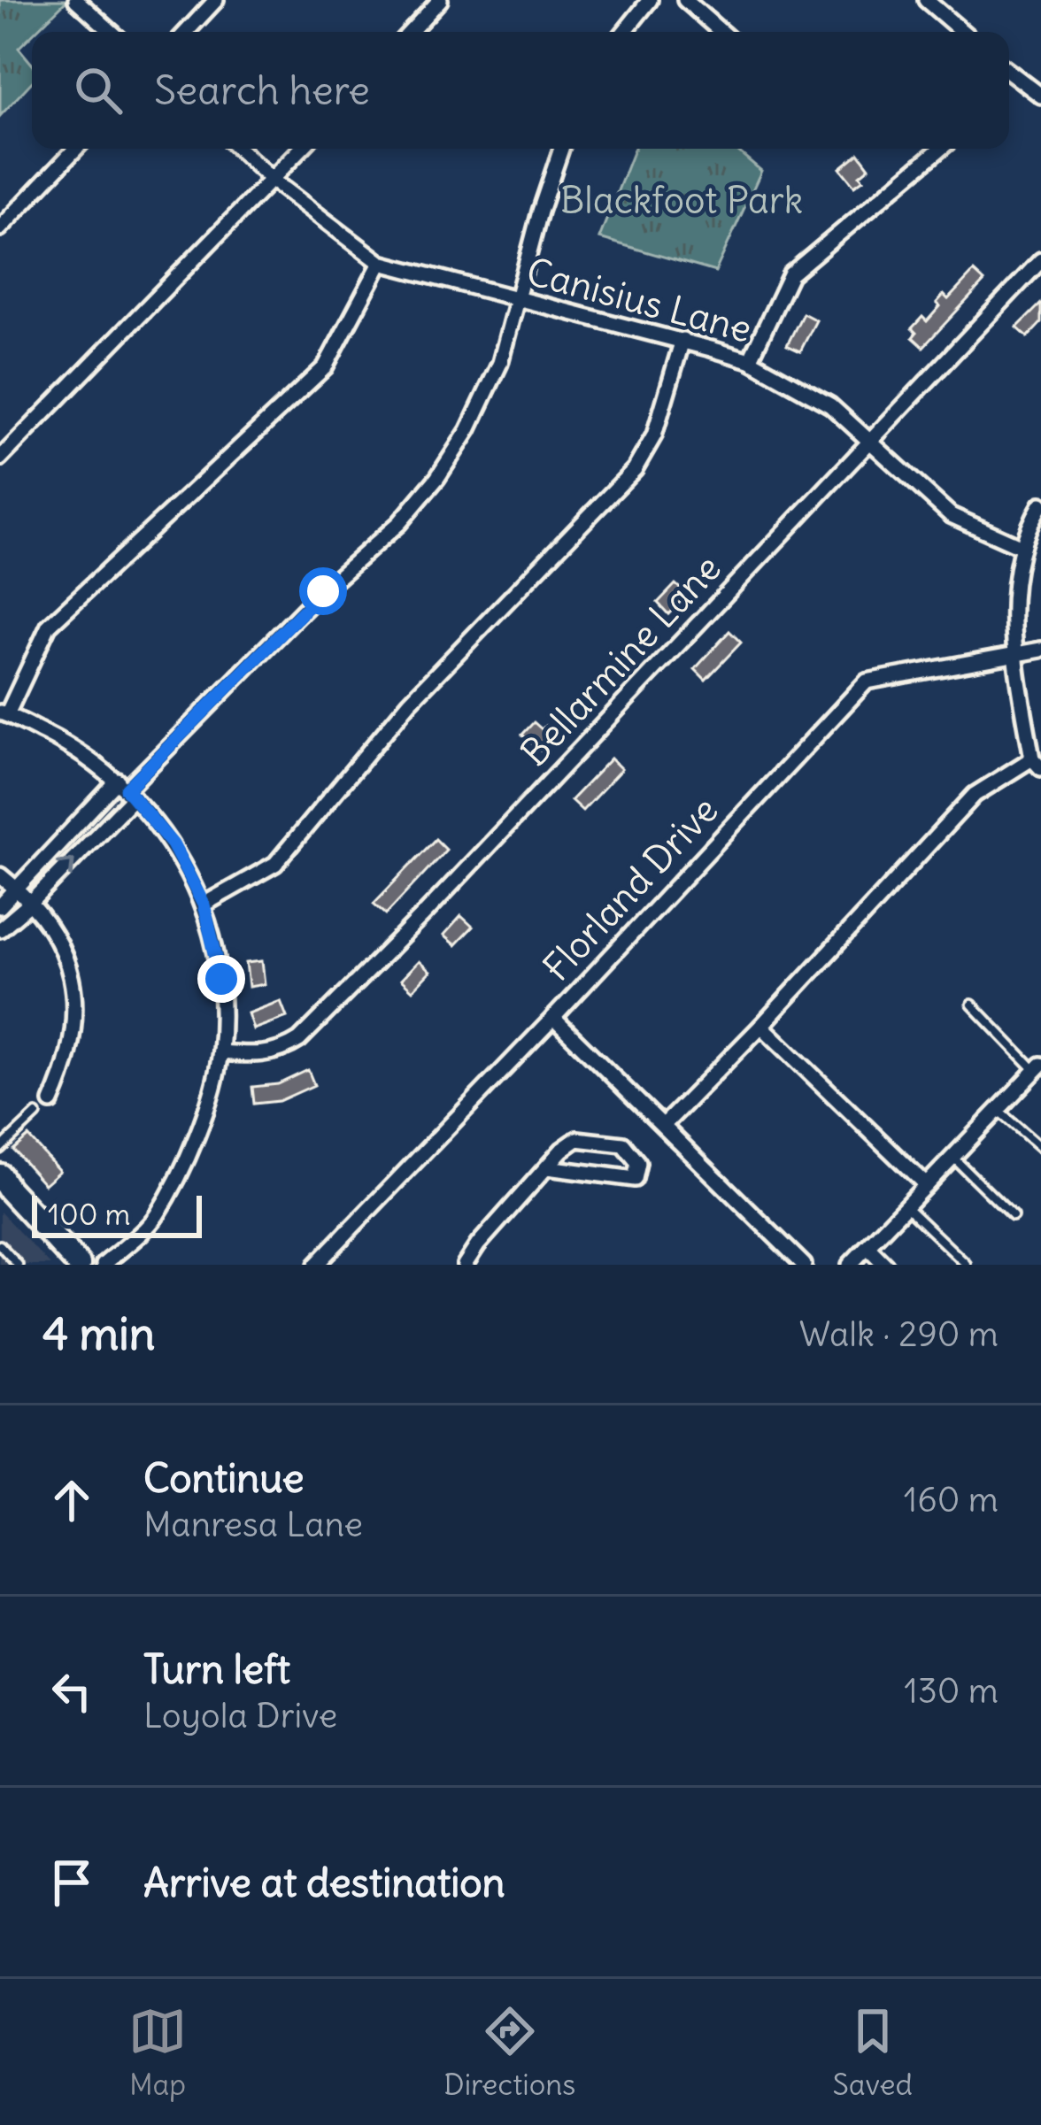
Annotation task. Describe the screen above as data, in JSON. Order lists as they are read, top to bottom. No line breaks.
{"streets":{"street":["Canisius Lane","Bellarmine Lane","Florland Drive"]},"crossings":[["Canisius Lane","Bellarmine Lane"]],"parks":["Blackfoot Park"],"scale_bar":"100 m","page":{"search":"Search here","scale":"100 m","heading":["4 min","Walk · 290 m"],"list":[["Continue","Manresa Lane","160 m"],["Turn left","Loyola Drive","130 m"],"Arrive at destination"],"nav":["Map","Directions","Saved"]}}
